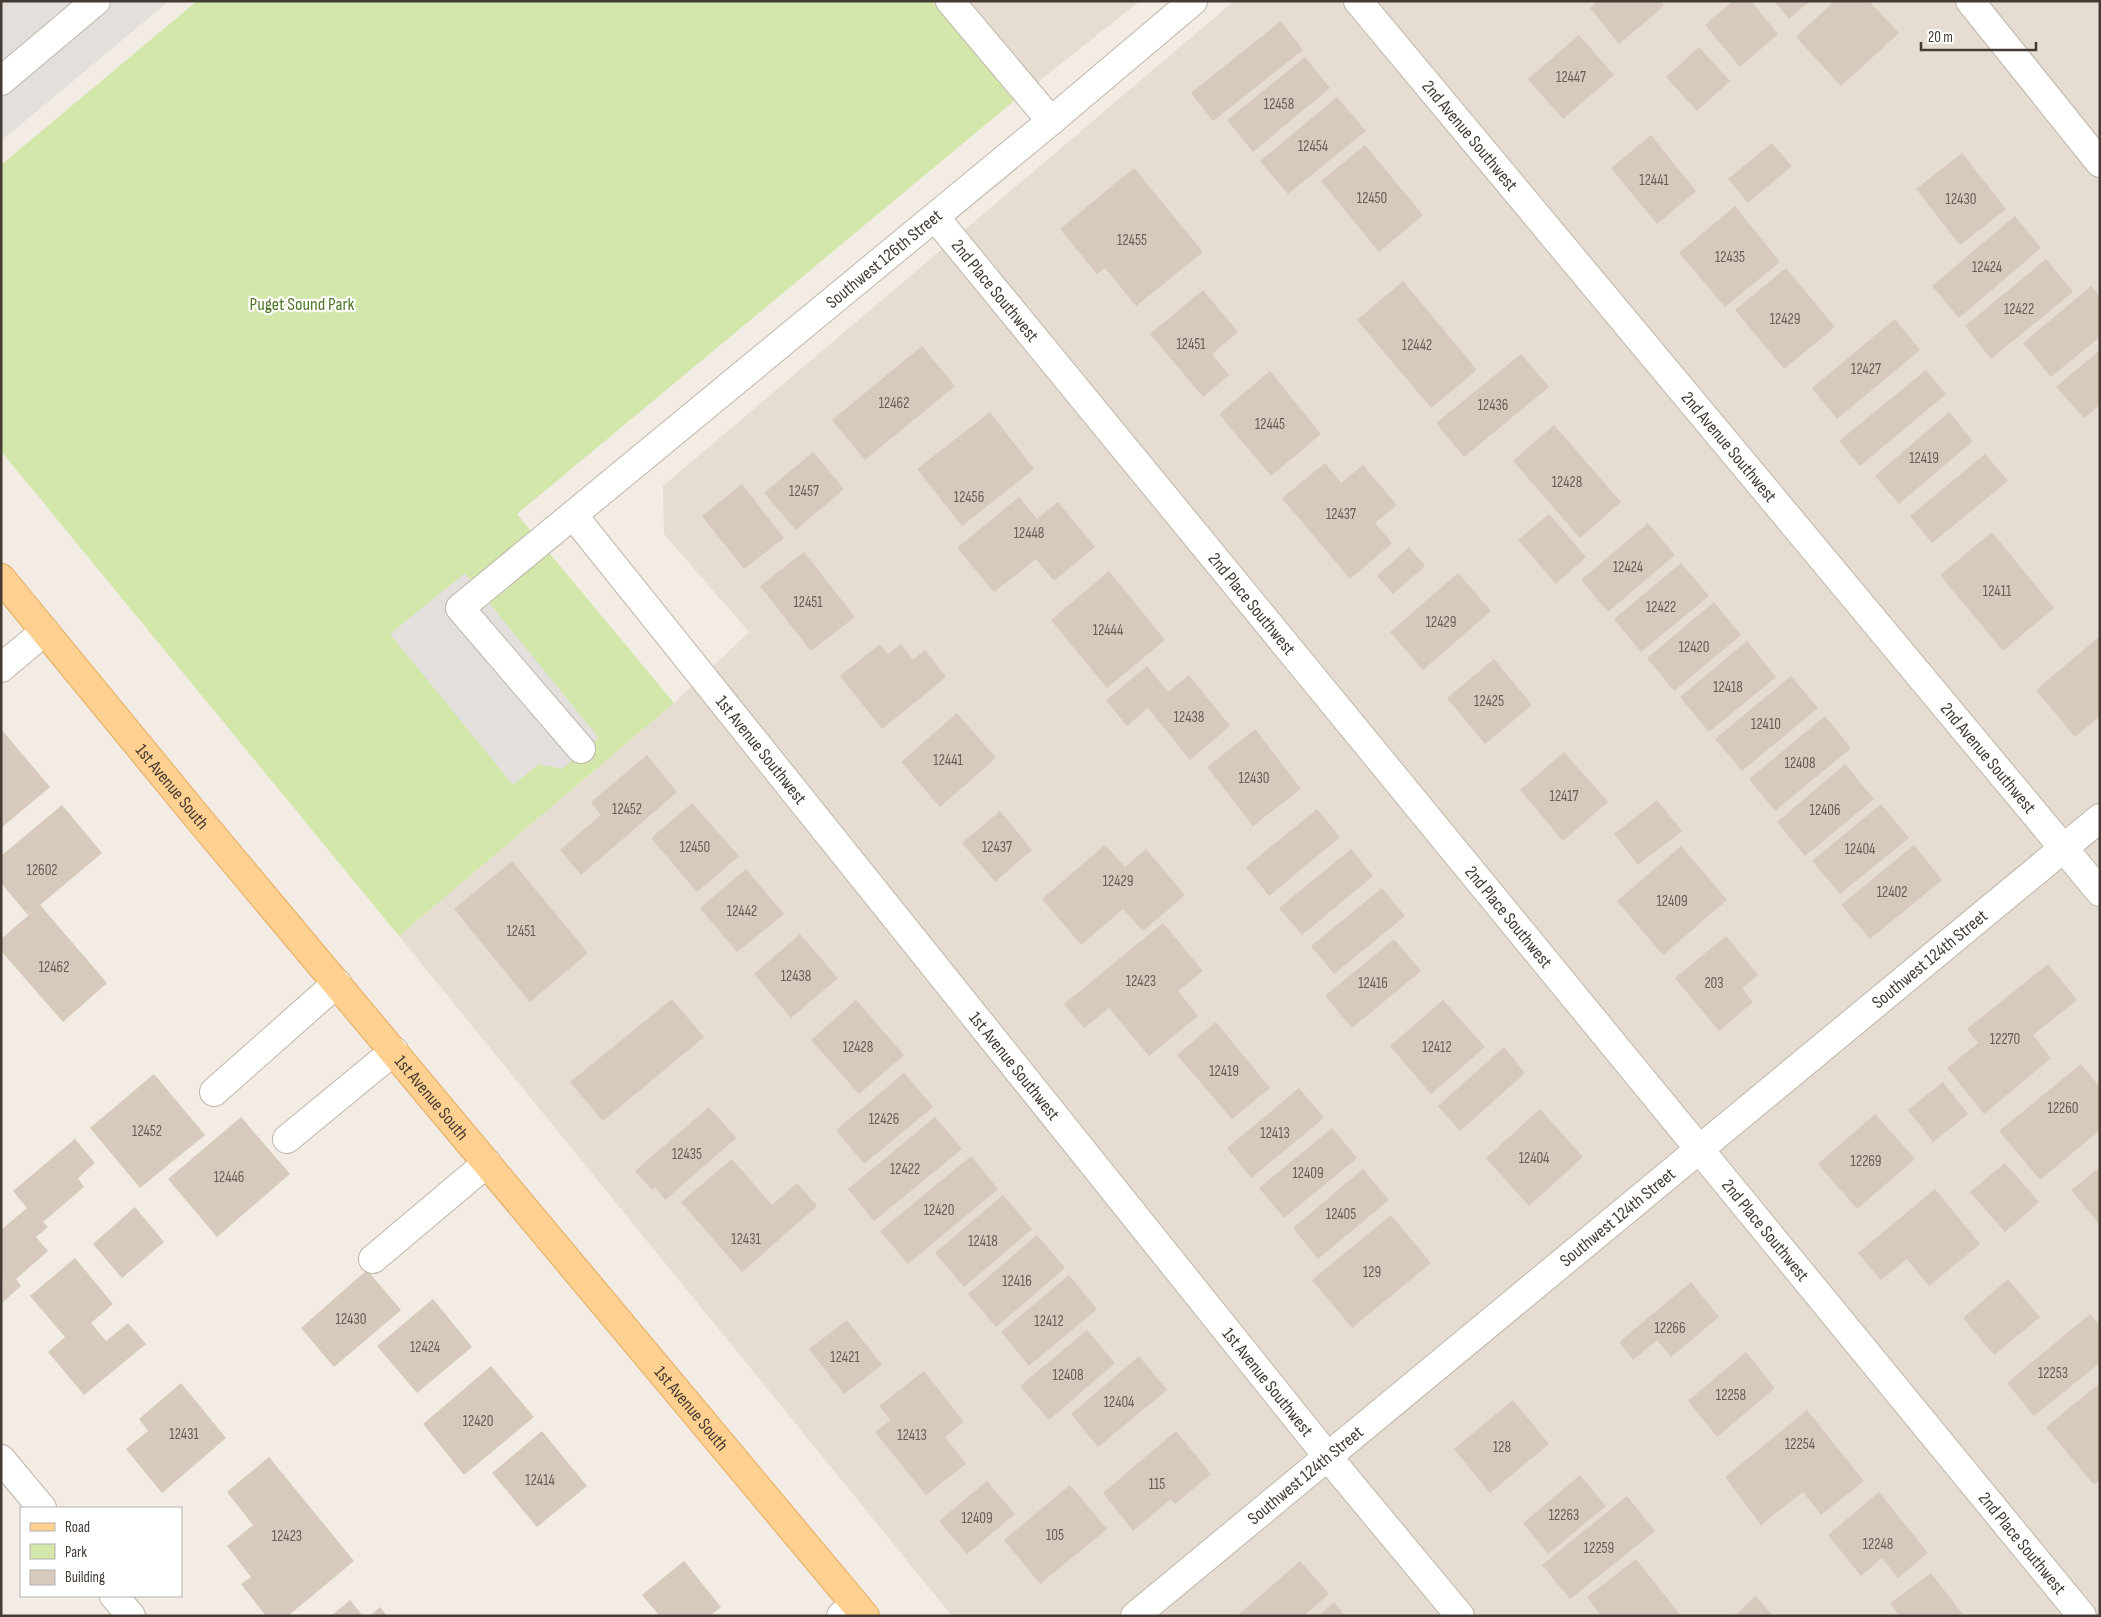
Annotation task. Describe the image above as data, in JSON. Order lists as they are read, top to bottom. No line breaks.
{"streets":{"main road":["1st Avenue South"],"street":["2nd Avenue Southwest","Southwest 126th Street","2nd Place Southwest","1st Avenue Southwest","Southwest 124th Street"]},"crossings":[["2nd Avenue Southwest","Southwest 124th Street"],["Southwest 126th Street","2nd Place Southwest"],["Southwest 126th Street","1st Avenue Southwest"],["2nd Place Southwest","Southwest 124th Street"],["1st Avenue Southwest","Southwest 124th Street"]],"parks":["Puget Sound Park"],"house_numbers":["12447","12458","12454","12441","12450","12430","12455","12435","12424","12422","12429","12451","12442","12427","12462","12436","12445","12419","12428","12457","12456","12437","12448","12424","12411","12451","12422","12429","12444","12420","12418","12425","12438","12410","12441","12408","12430","12417","12452","12406","12450","12437","12404","12602","12429","12402","12409","12442","12451","12462","12438","12423","12416","203","12270","12428","12412","12419","12260","12426","12452","12413","12435","12404","12269","12422","12409","12446","12420","12405","12431","12418","129","12416","12430","12412","12266","12424","12421","12253","12408","12258","12404","12420","12431","12413","12254","128","12414","115","12263","12409","105","12423","12248","12259"],"legend":["Road","Park","Building"],"scale_bar":"20 m"}
